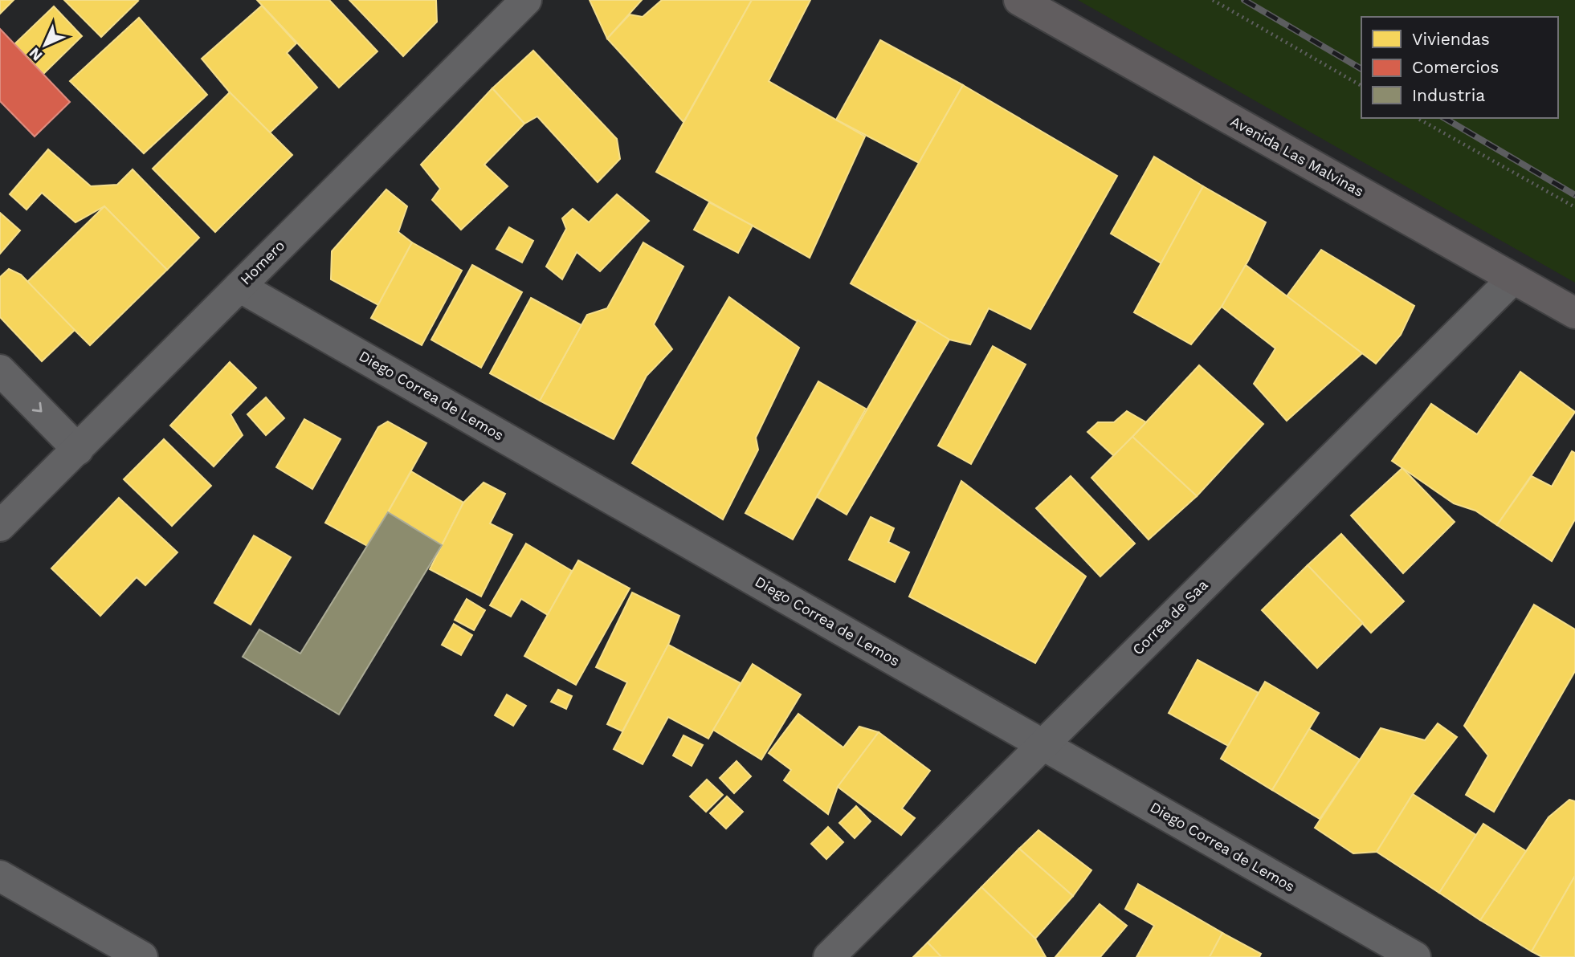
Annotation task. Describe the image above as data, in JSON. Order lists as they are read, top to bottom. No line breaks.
{"streets":{"main road":["Avenida Las Malvinas"],"street":["Homero","Diego Correa de Lemos","Correa de Saa"]},"crossings":[["Avenida Las Malvinas","Correa de Saa"],["Homero","Diego Correa de Lemos"],["Diego Correa de Lemos","Correa de Saa"]],"legend":["Viviendas","Comercios","Industria"],"north":"bottom left"}
